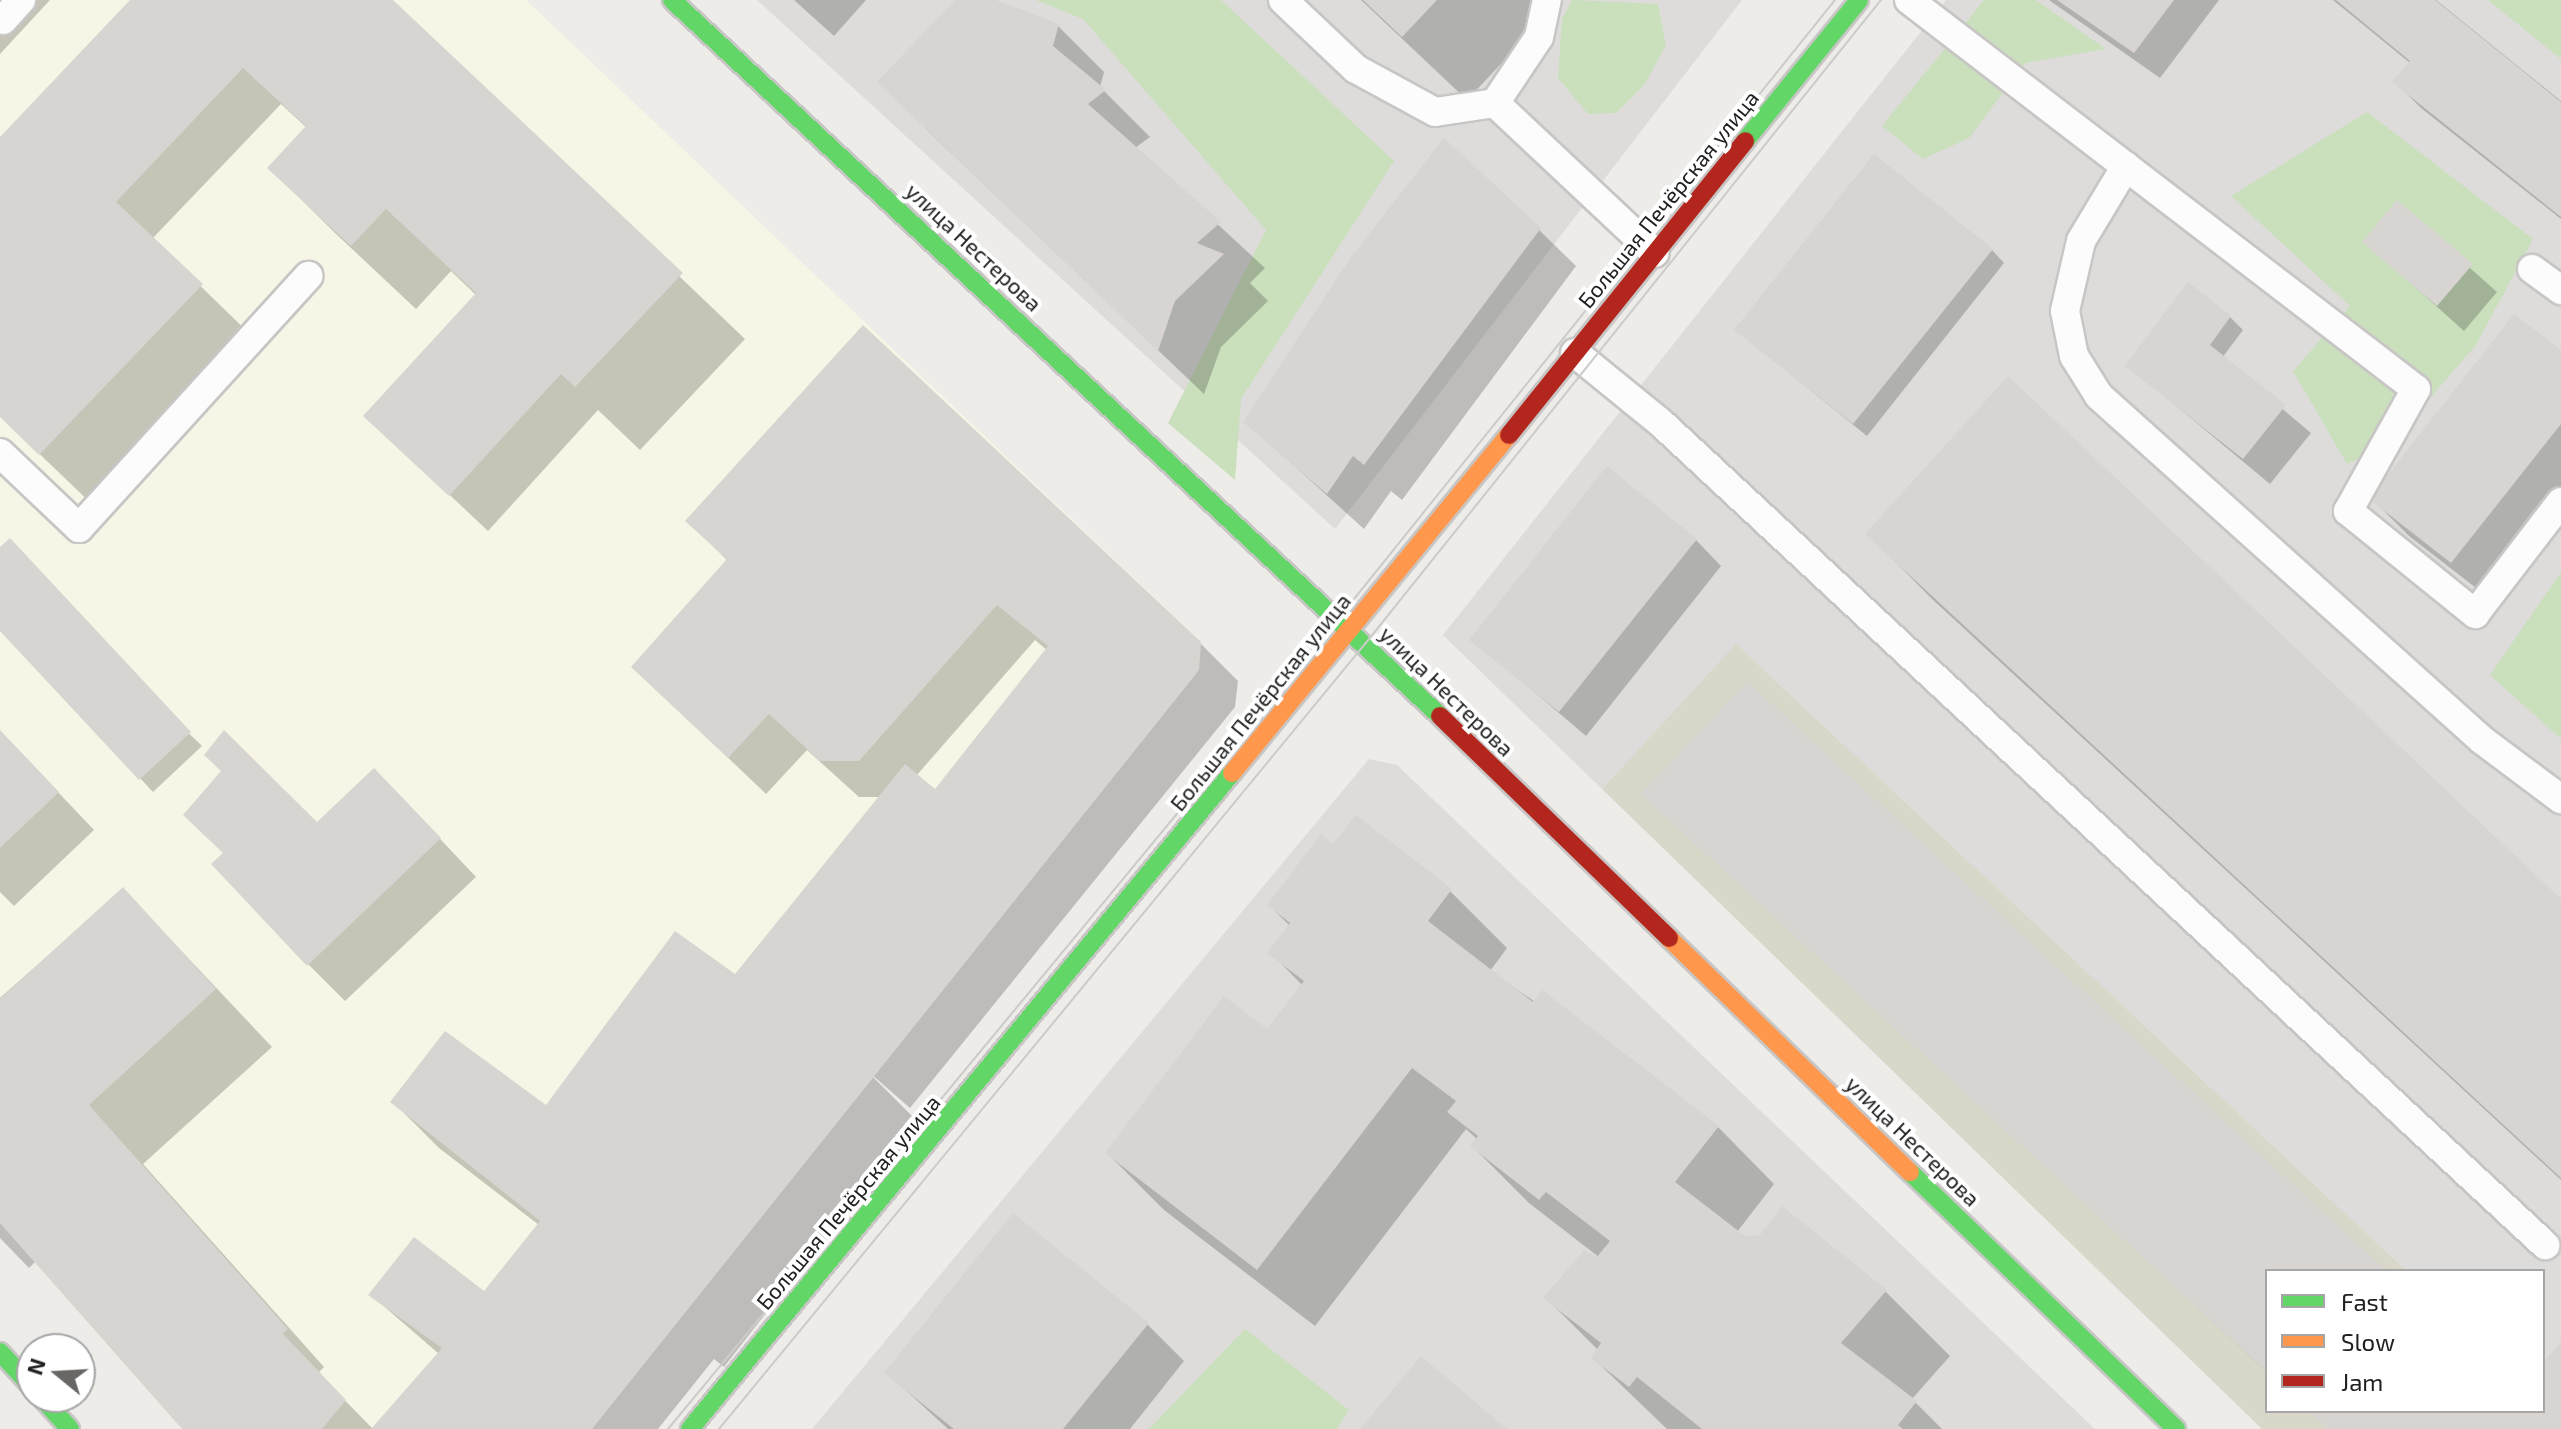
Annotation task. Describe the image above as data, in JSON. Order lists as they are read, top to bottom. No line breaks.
{"streets":{"street":["Большая Печёрская улица","улица Нестерова"]},"crossings":[["Большая Печёрская улица","улица Нестерова"]],"legend":["Fast","Slow","Jam"],"north":"left"}
